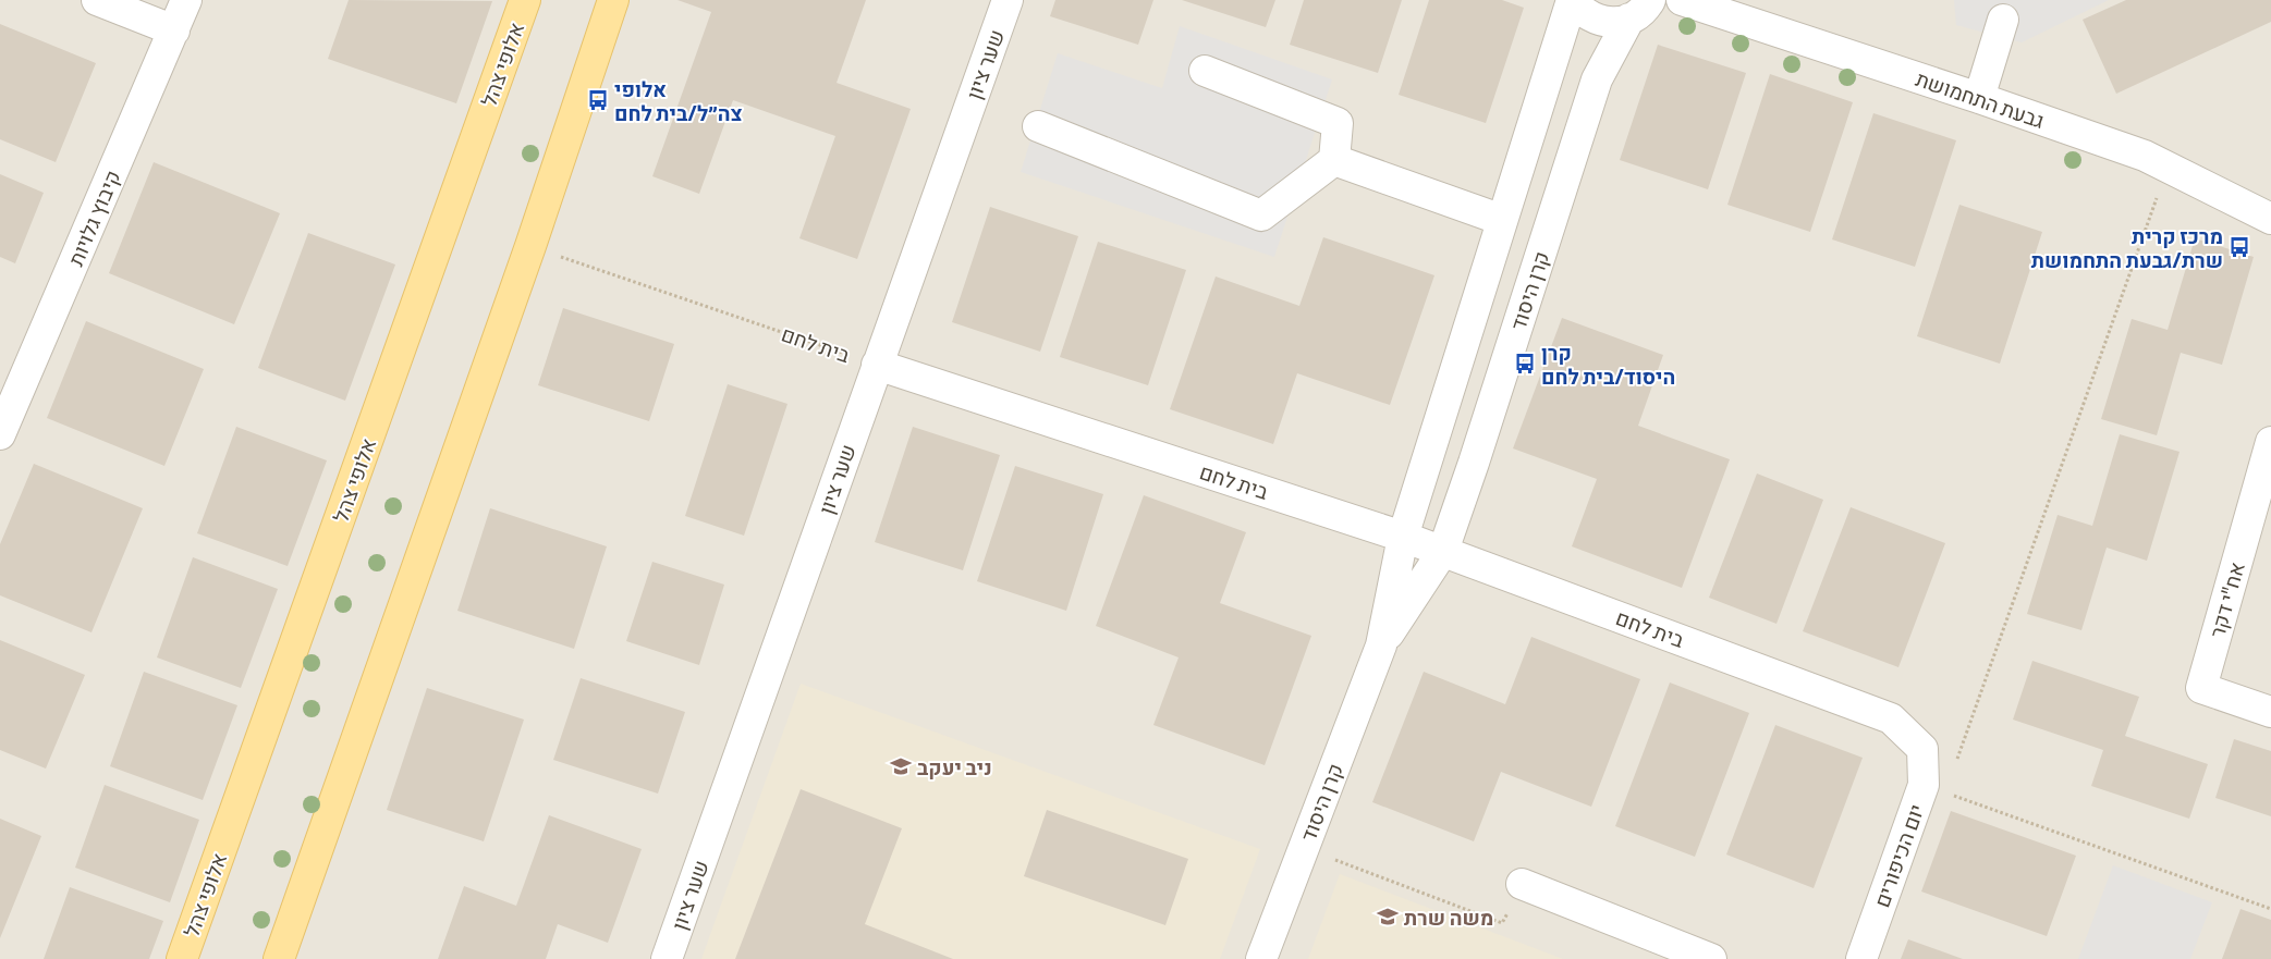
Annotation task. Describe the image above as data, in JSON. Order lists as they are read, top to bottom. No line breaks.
{"streets":{"main road":["אלופי צהל"],"street":["שער ציון","גבעת התחמושת","קיבוץ גלויות","קרן היסוד","בית לחם","אח\"י דקר","יום הכיפורים"]},"crossings":[["שער ציון","בית לחם"],["קרן היסוד","בית לחם"],["בית לחם","יום הכיפורים"]],"places":{"bus stop":["אלופי צה״ל/בית לחם","מרכז קרית שרת/גבעת התחמושת","קרן היסוד/בית לחם"],"school or university":["ניב יעקב","משה שרת"]}}
